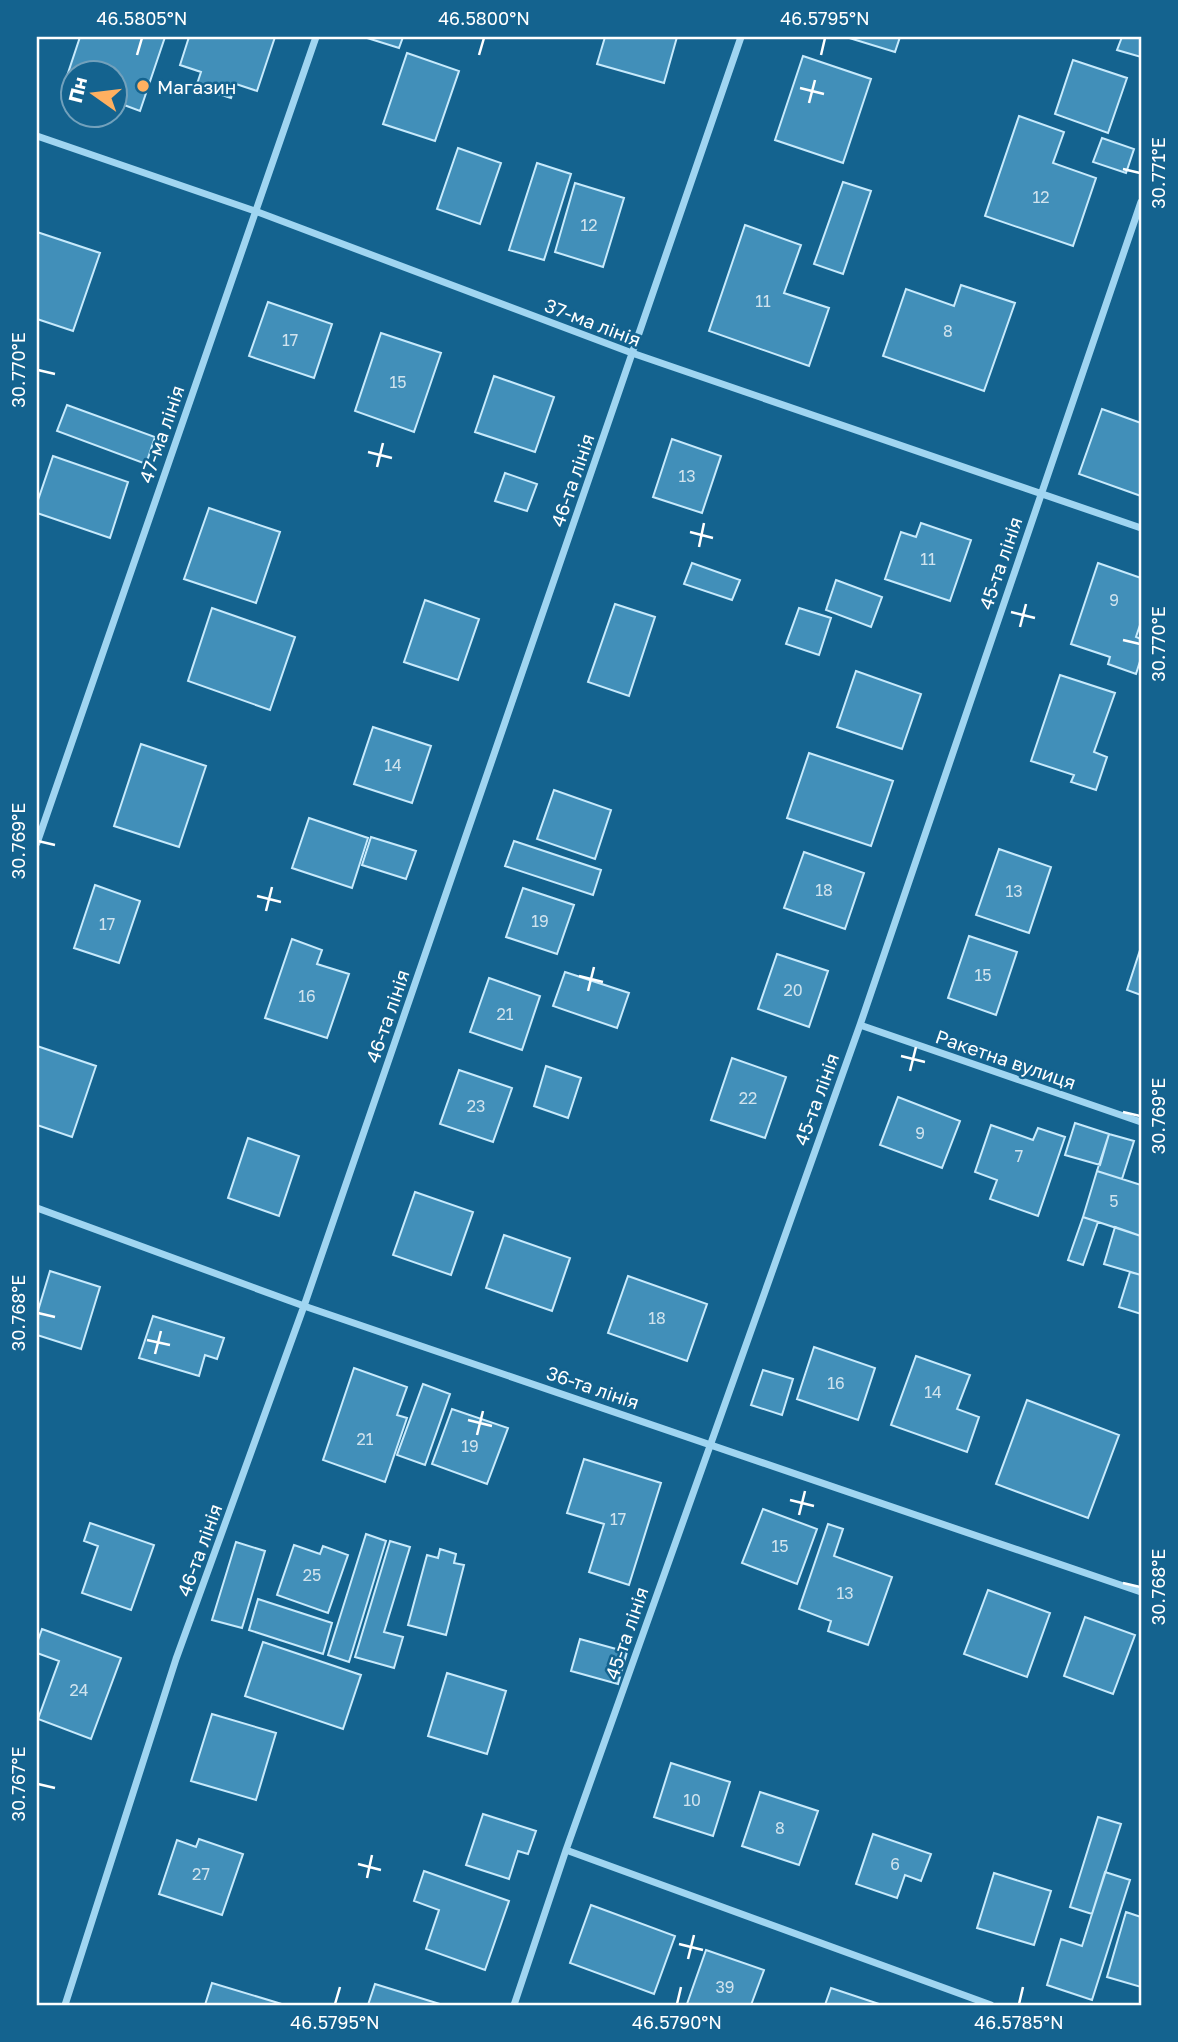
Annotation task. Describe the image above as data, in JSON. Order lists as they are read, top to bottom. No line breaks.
{"streets":{"street":["37-ма лінія","47-ма лінія","46-та лінія","45-та лінія","Ракетна вулиця","36-та лінія"]},"crossings":[["37-ма лінія","47-ма лінія"],["37-ма лінія","46-та лінія"],["37-ма лінія","45-та лінія"],["46-та лінія","36-та лінія"],["45-та лінія","Ракетна вулиця"],["45-та лінія","36-та лінія"]],"places":["Магазин"],"house_numbers":["12","12","11","8","17","15","13","11","9","14","18","13","19","17","15","20","16","21","22","23","9","7","5","18","16","14","21","19","17","15","25","13","24","10","8","6","27","39"],"north":"left","coordinates":["46.5805°N","46.5800°N","46.5795°N","30.771°E","30.770°E","30.769°E","30.768°E","30.767°E","46.5790°N","46.5785°N"]}
